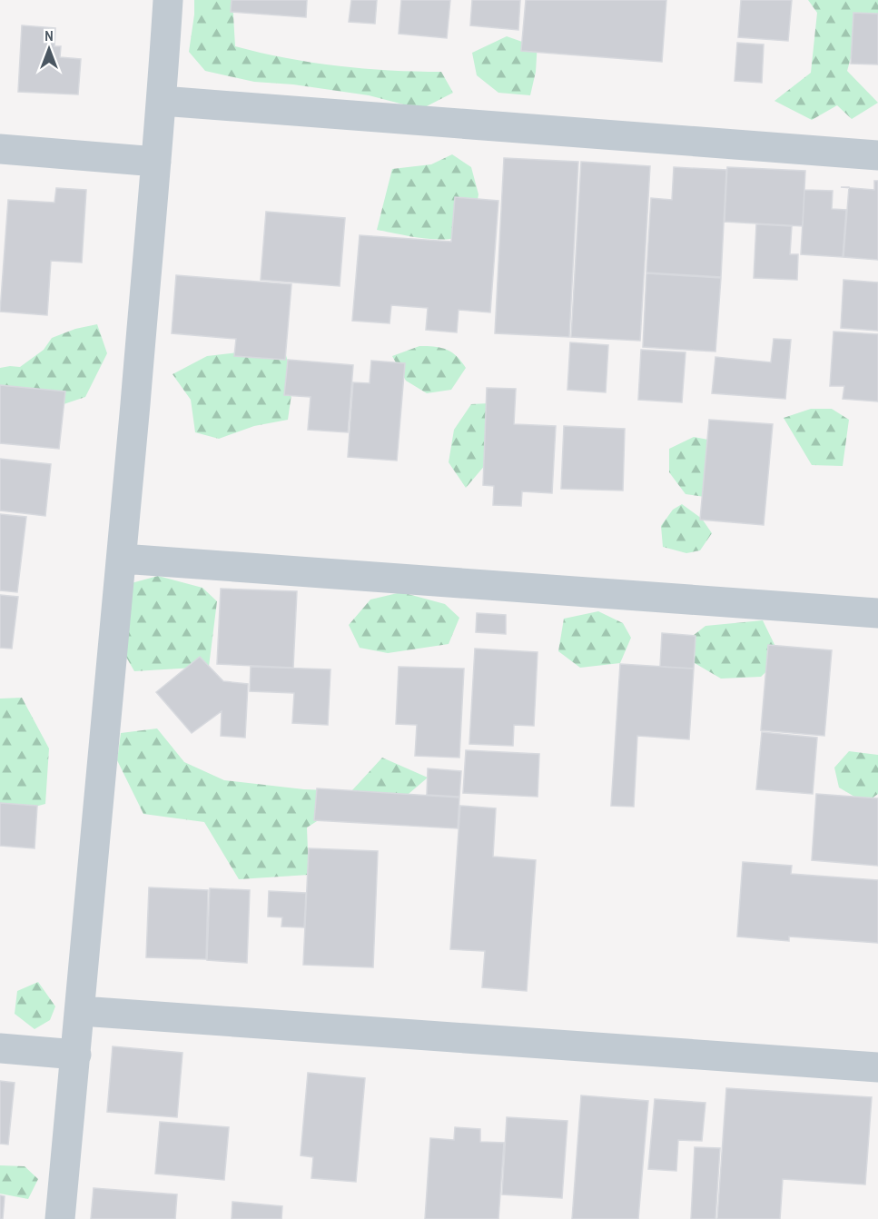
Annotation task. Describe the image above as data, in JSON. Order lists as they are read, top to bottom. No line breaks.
{"north":"top"}
